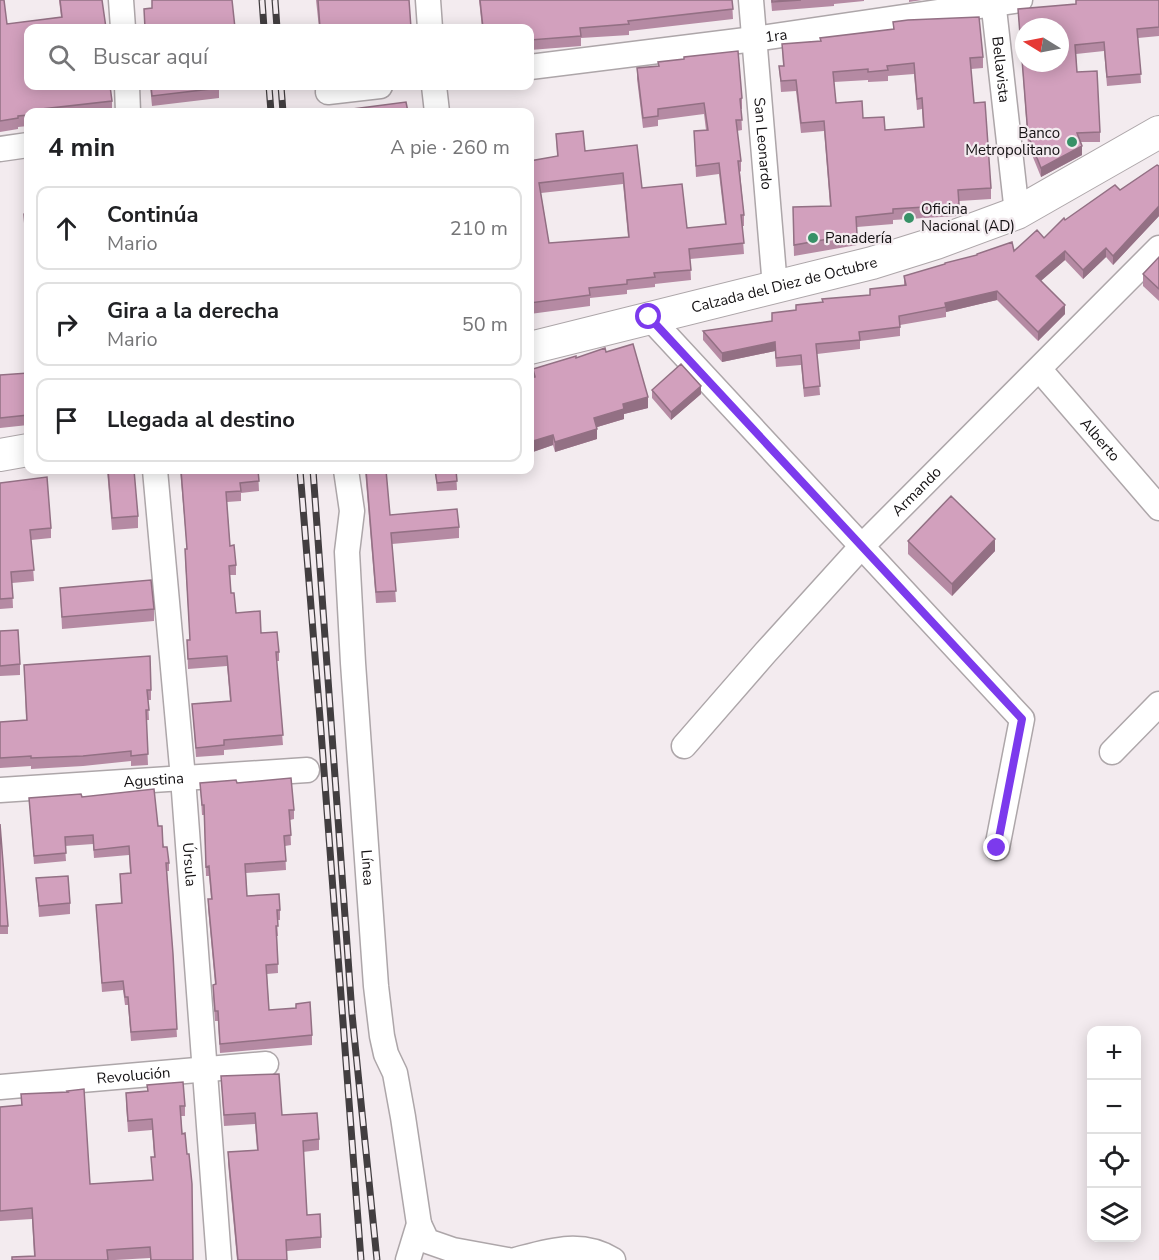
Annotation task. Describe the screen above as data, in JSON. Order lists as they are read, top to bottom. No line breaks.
{"streets":{"main road":["Calzada del Diez de Octubre"],"street":["1ra","Bellavista","San Leonardo","Alberto","Armando","Agustina","Úrsula","Línea","Revolución"]},"crossings":[["1ra","Bellavista"],["1ra","San Leonardo"],["Bellavista","Calzada del Diez de Octubre"],["San Leonardo","Calzada del Diez de Octubre"],["Alberto","Armando"],["Agustina","Úrsula"],["Úrsula","Revolución"]],"places":["Banco Metropolitano","Oficina Nacional (AD)","Panadería"],"north":"left","page":{"search":"Buscar aquí","heading":["4 min","A pie · 260 m"],"list":[["Continúa","Mario","210 m"],["Gira a la derecha","Mario","50 m"],"Llegada al destino"],"map_buttons":["+","−"]}}
